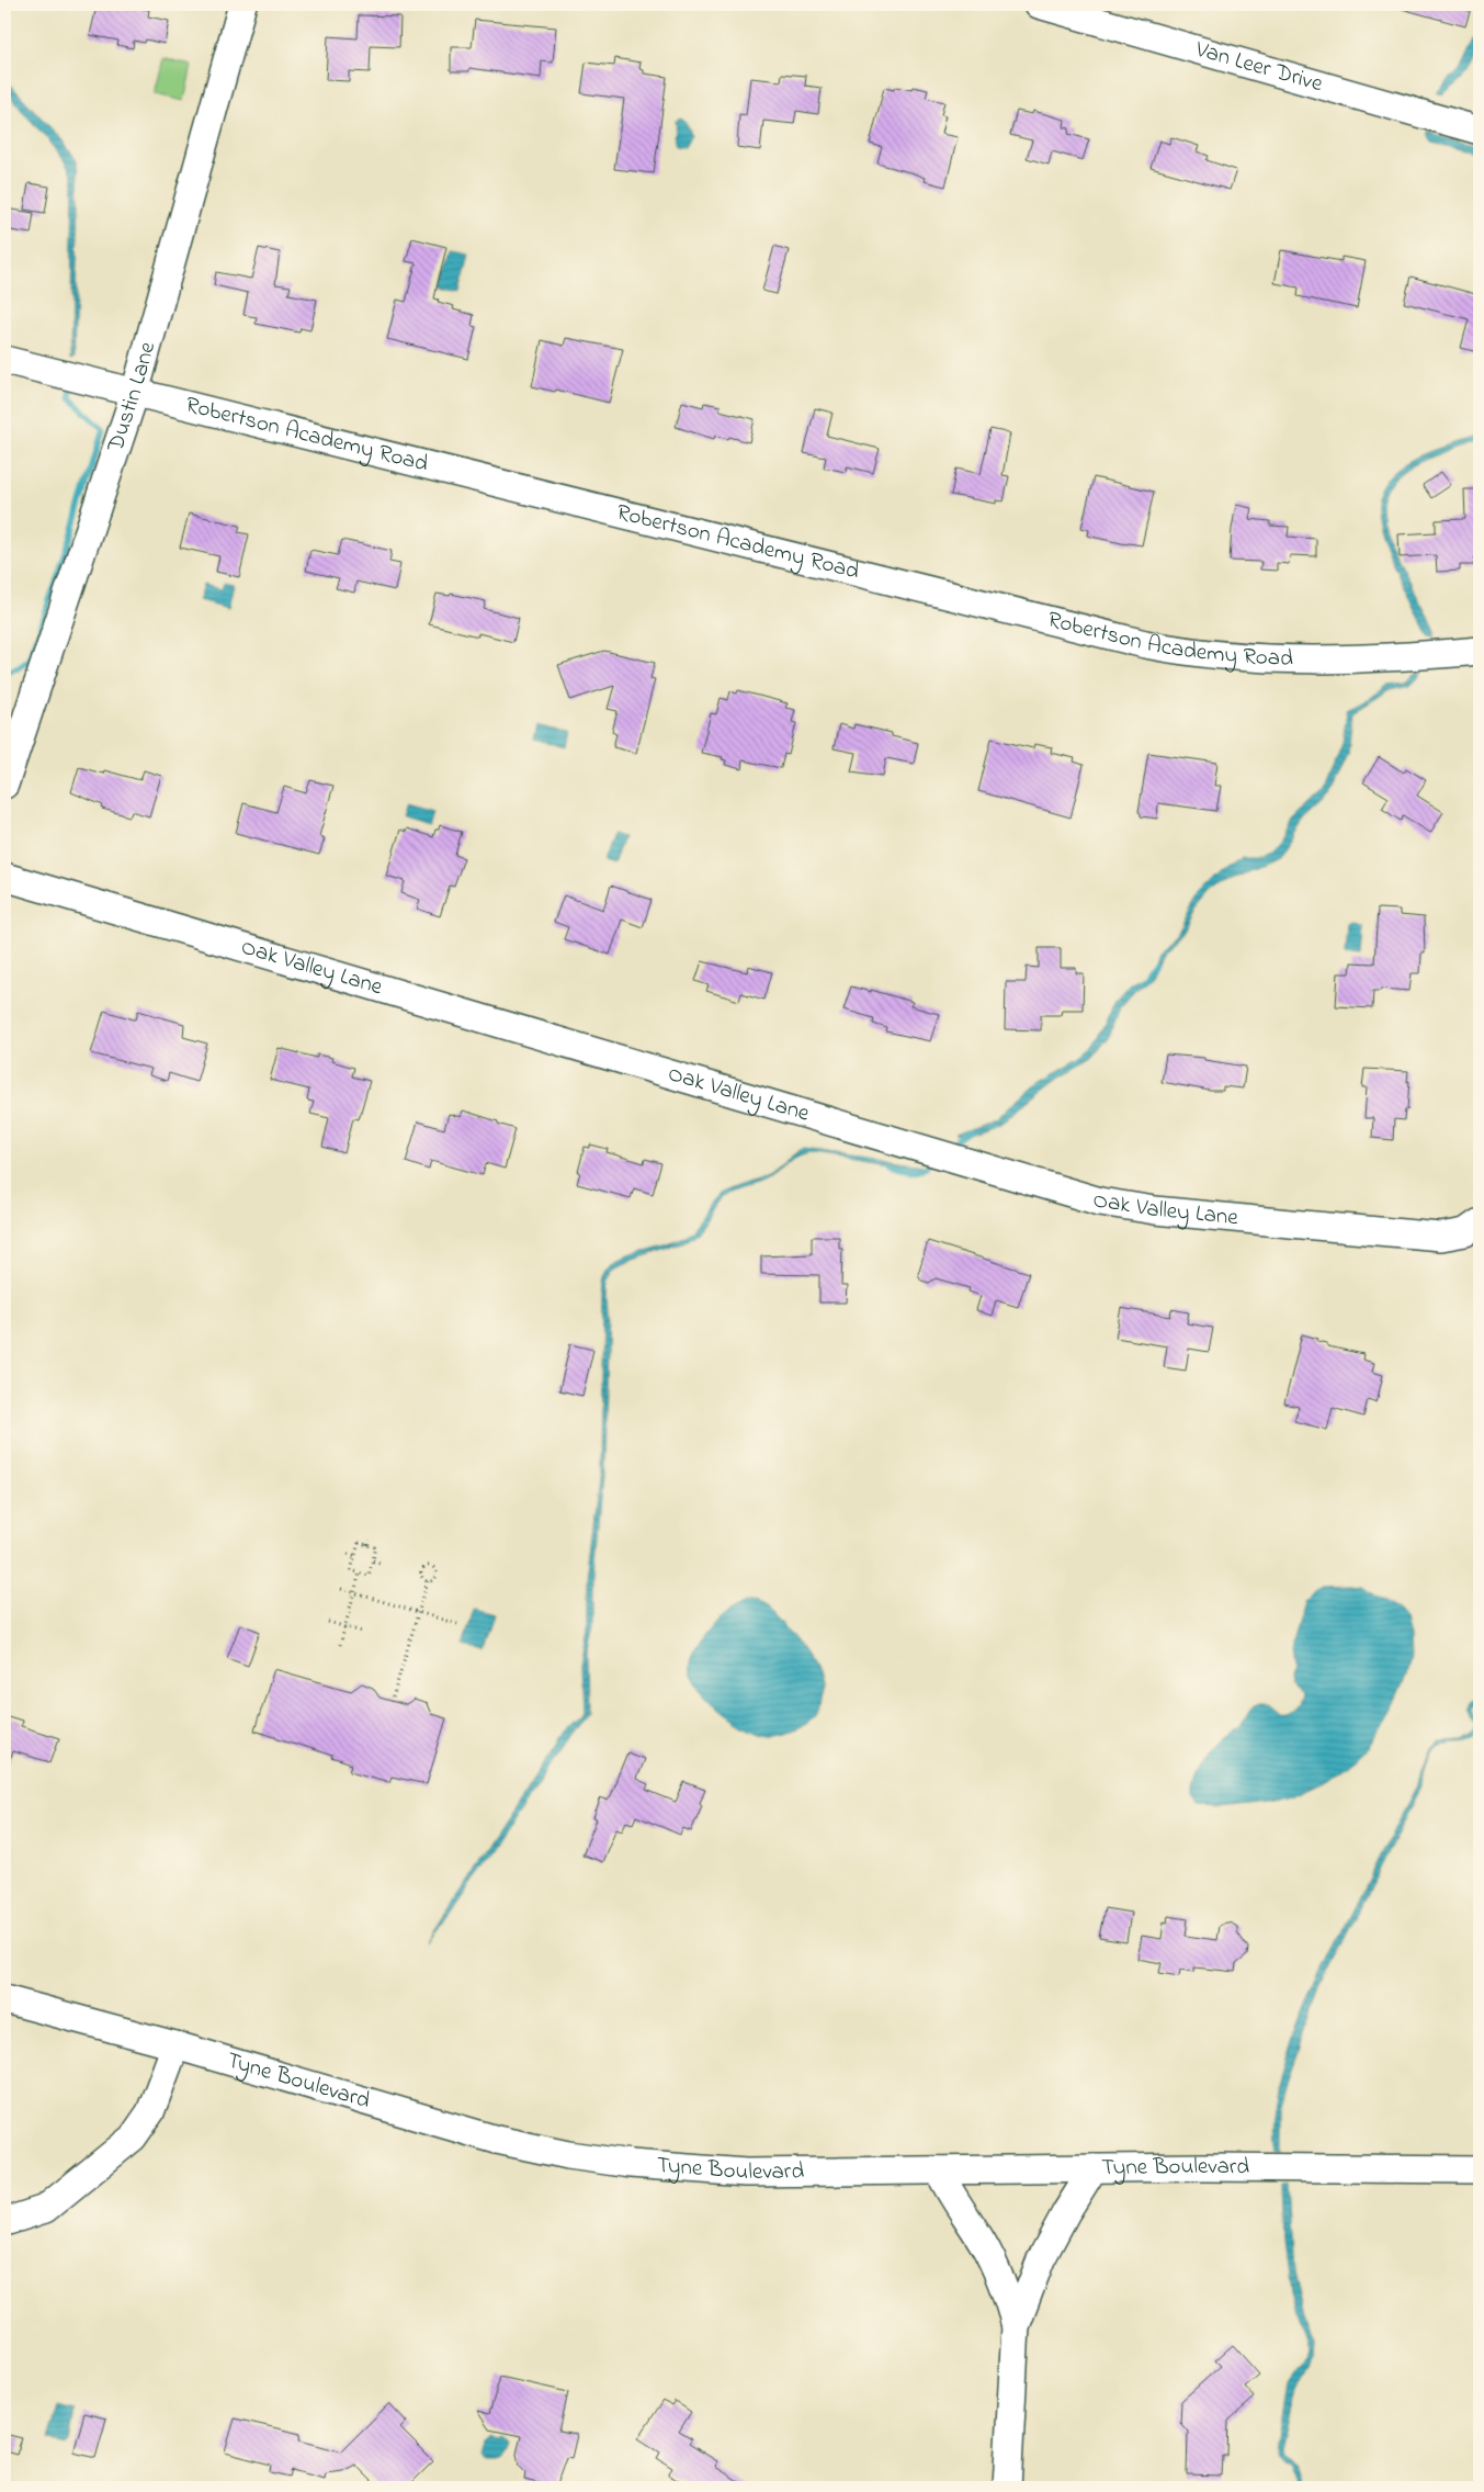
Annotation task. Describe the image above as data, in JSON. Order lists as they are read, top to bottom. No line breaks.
{"streets":{"street":["Van Leer Drive","Dustin Lane","Robertson Academy Road","Oak Valley Lane","Tyne Boulevard"]},"crossings":[["Dustin Lane","Robertson Academy Road"]]}
